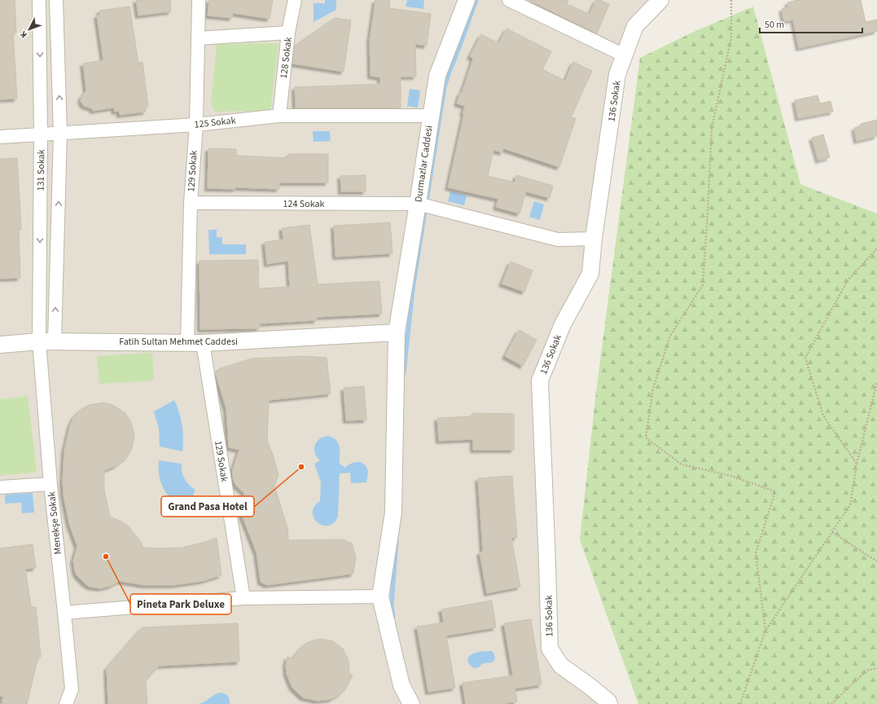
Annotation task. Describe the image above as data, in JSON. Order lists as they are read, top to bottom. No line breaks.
{"streets":{"street":["128 Sokak","136 Sokak","125 Sokak","Durmazlar Caddesi","131 Sokak","129 Sokak","124 Sokak","Fatih Sultan Mehmet Caddesi","Menekşe Sokak"]},"crossings":[["128 Sokak","125 Sokak"],["136 Sokak","124 Sokak"],["125 Sokak","Durmazlar Caddesi"],["125 Sokak","131 Sokak"],["125 Sokak","129 Sokak"],["Durmazlar Caddesi","124 Sokak"],["Durmazlar Caddesi","Fatih Sultan Mehmet Caddesi"],["131 Sokak","Fatih Sultan Mehmet Caddesi"],["131 Sokak","Menekşe Sokak"],["129 Sokak","124 Sokak"],["129 Sokak","Fatih Sultan Mehmet Caddesi"],["Fatih Sultan Mehmet Caddesi","Menekşe Sokak"]],"places":["Grand Pasa Hotel","Pineta Park Deluxe"],"scale_bar":"50 m","north":"bottom left"}
